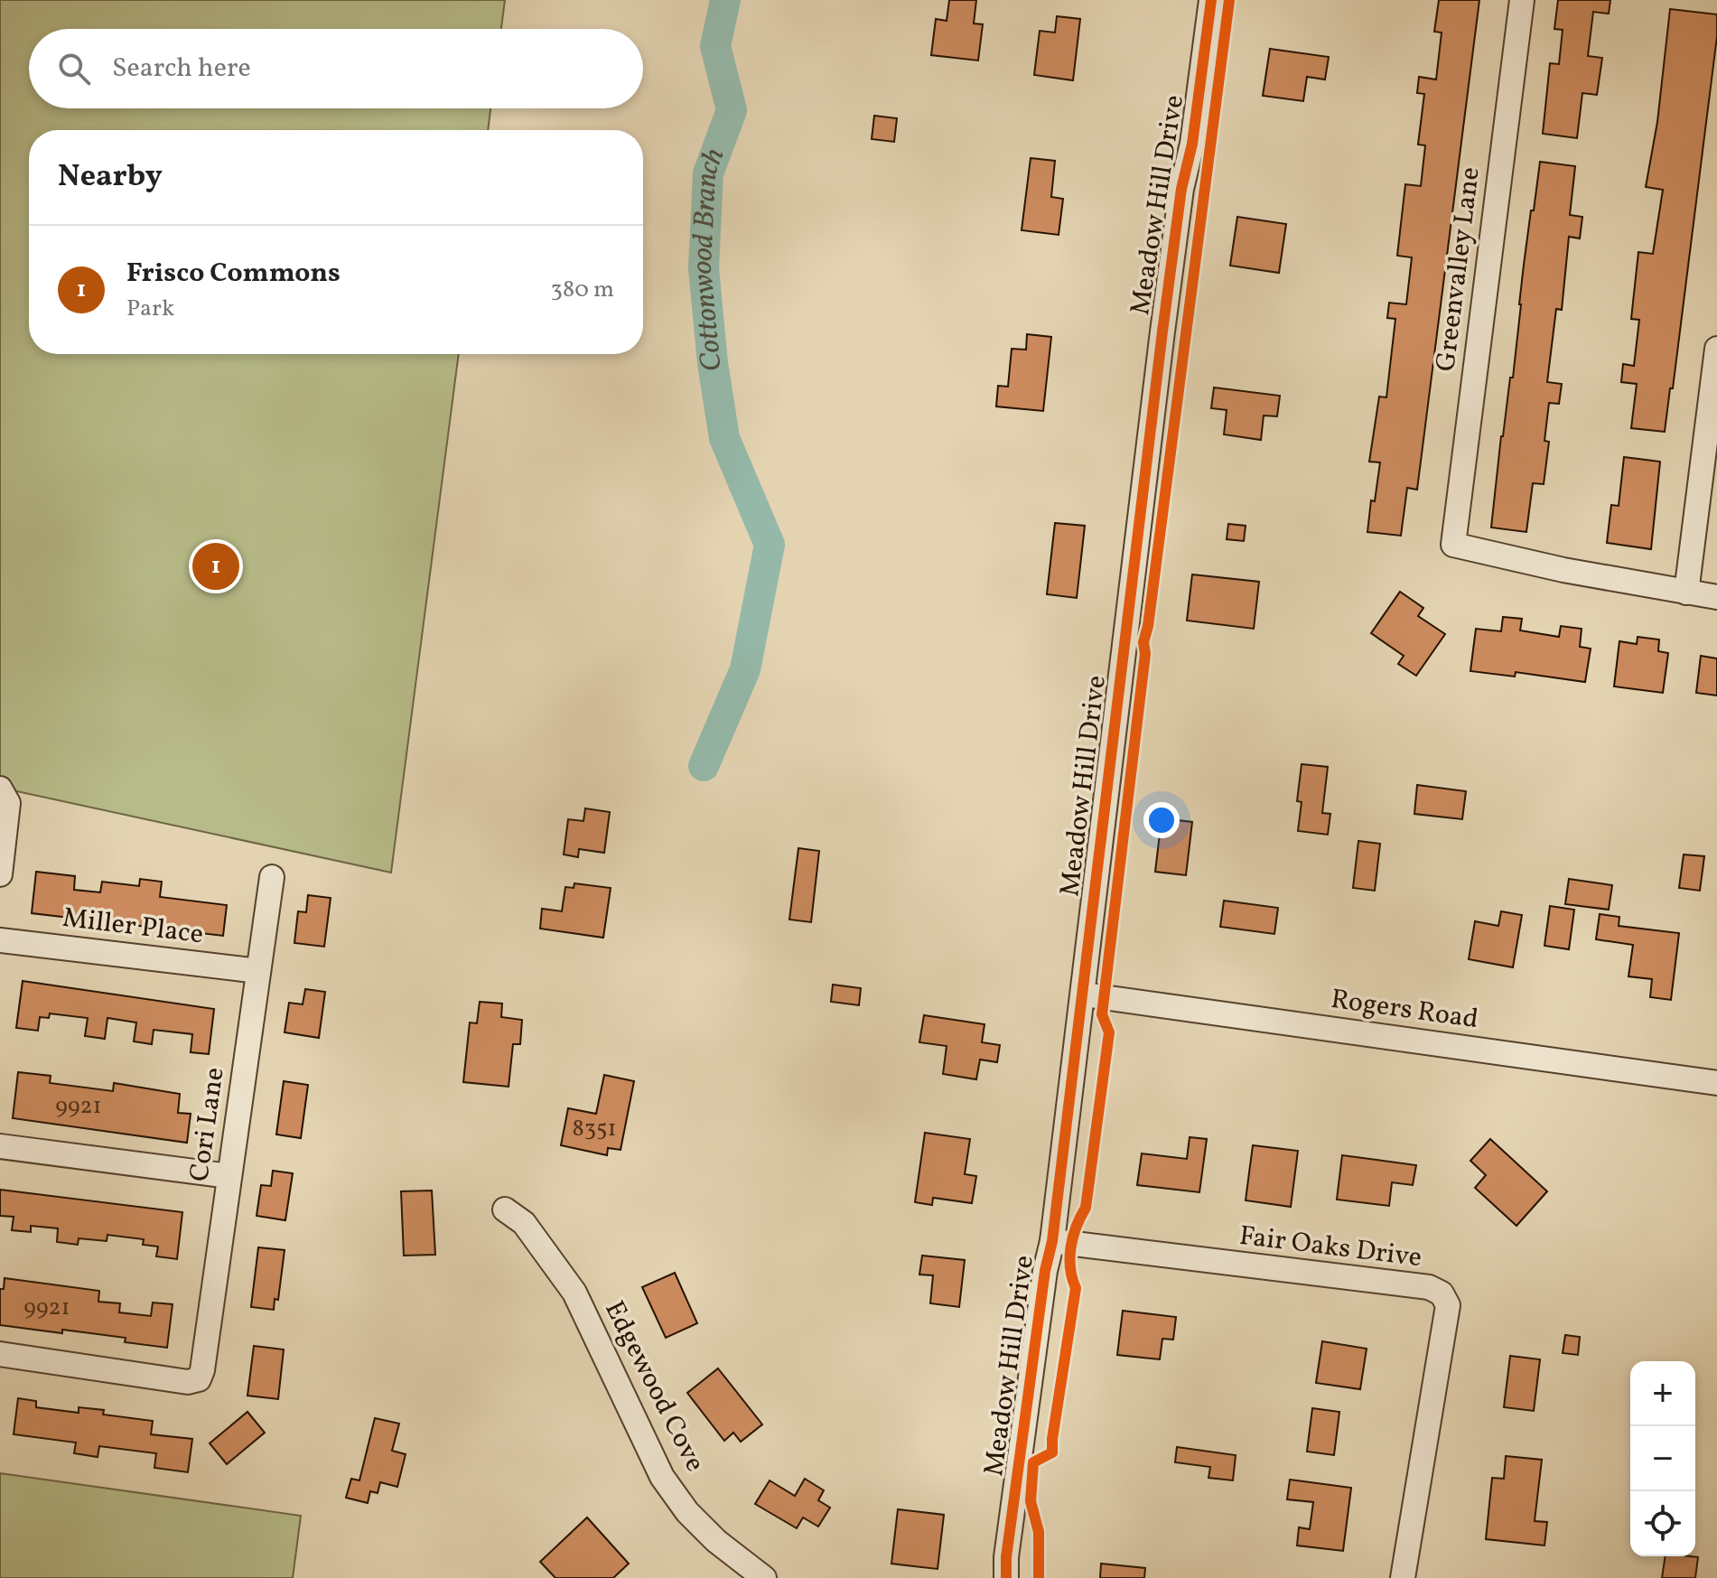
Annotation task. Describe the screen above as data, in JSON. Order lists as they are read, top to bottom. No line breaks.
{"streets":{"street":["Meadow Hill Drive","Greenvalley Lane","Miller Place","Rogers Road","Cori Lane","Fair Oaks Drive","Edgewood Cove"]},"crossings":[["Meadow Hill Drive","Rogers Road"],["Meadow Hill Drive","Fair Oaks Drive"],["Miller Place","Cori Lane"]],"water":["Cottonwood Branch"],"house_numbers":["9921","8351","9921"],"page":{"search":"Search here","heading":"Nearby","list":[{"mark":"1","name":"Frisco Commons","note":"Park","value":"380 m"}],"pins":"1","map_buttons":["+","−"]}}
